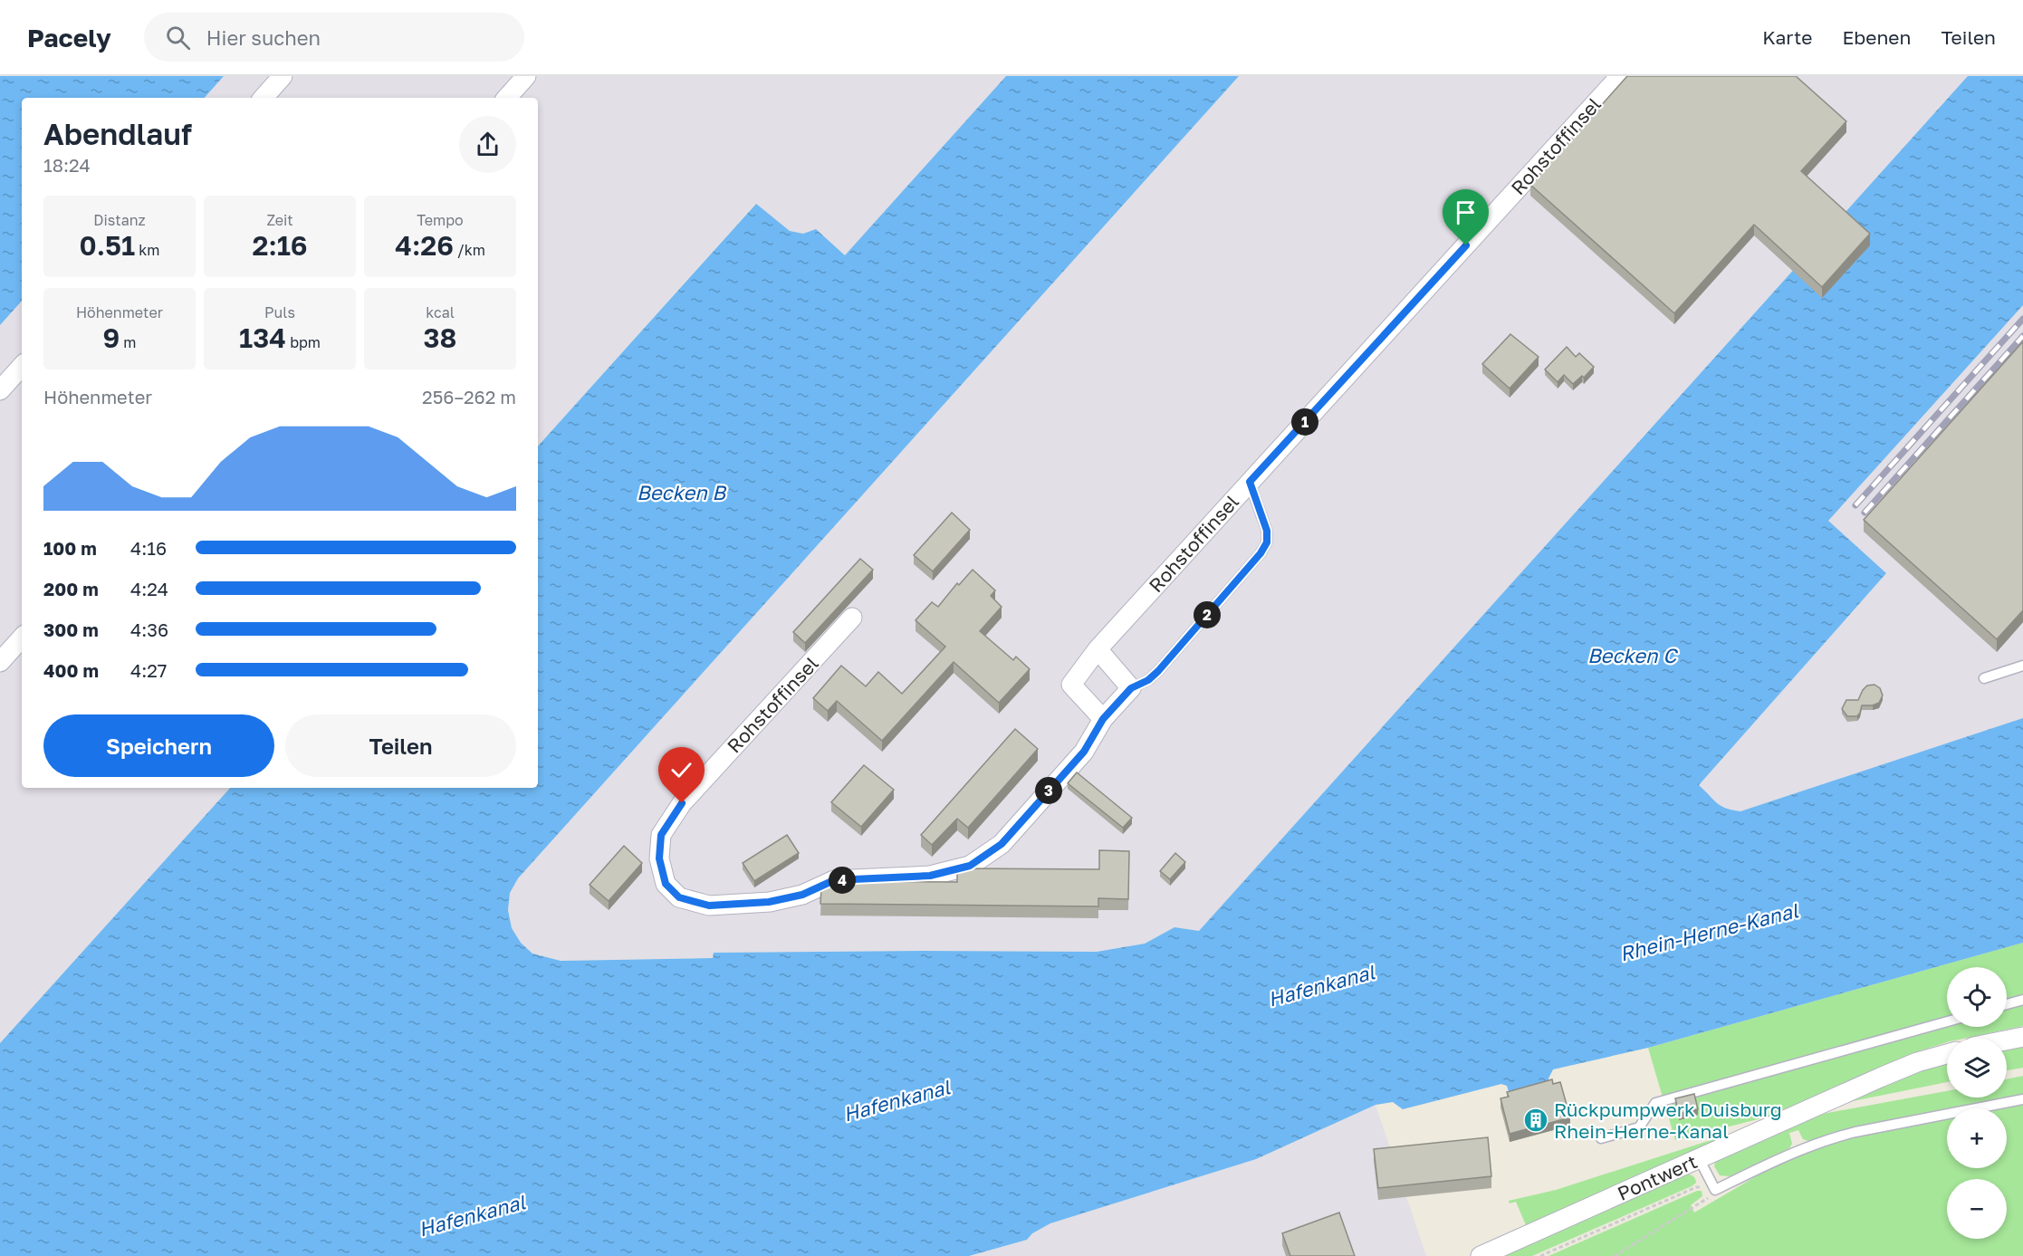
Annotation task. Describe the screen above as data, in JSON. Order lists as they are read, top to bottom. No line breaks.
{"streets":{"street":["Rohstoffinsel","Pontwert"]},"water":["Becken B","Becken C","Rhein-Herne-Kanal","Hafenkanal"],"places":{"building":["Rückpumpwerk Duisburg Rhein-Herne-Kanal"]},"page":{"header":"Pacely","search":"Hier suchen","nav":["Karte","Ebenen","Teilen"],"heading":["Abendlauf","18:24"],"stats":[["Distanz","0.51 km"],["Zeit","2:16"],["Tempo","4:26 /km"],["Höhenmeter","9 m"],["Puls","134 bpm"],["kcal","38"]],"chart":["Höhenmeter","256–262 m"],"pins":["1","2","3","4"],"list":[{"name":"100 m","note":"4:16"},{"name":"200 m","note":"4:24"},{"name":"300 m","note":"4:36"},{"name":"400 m","note":"4:27"}],"buttons":["Speichern","Teilen"],"map_buttons":["+","−"]}}
